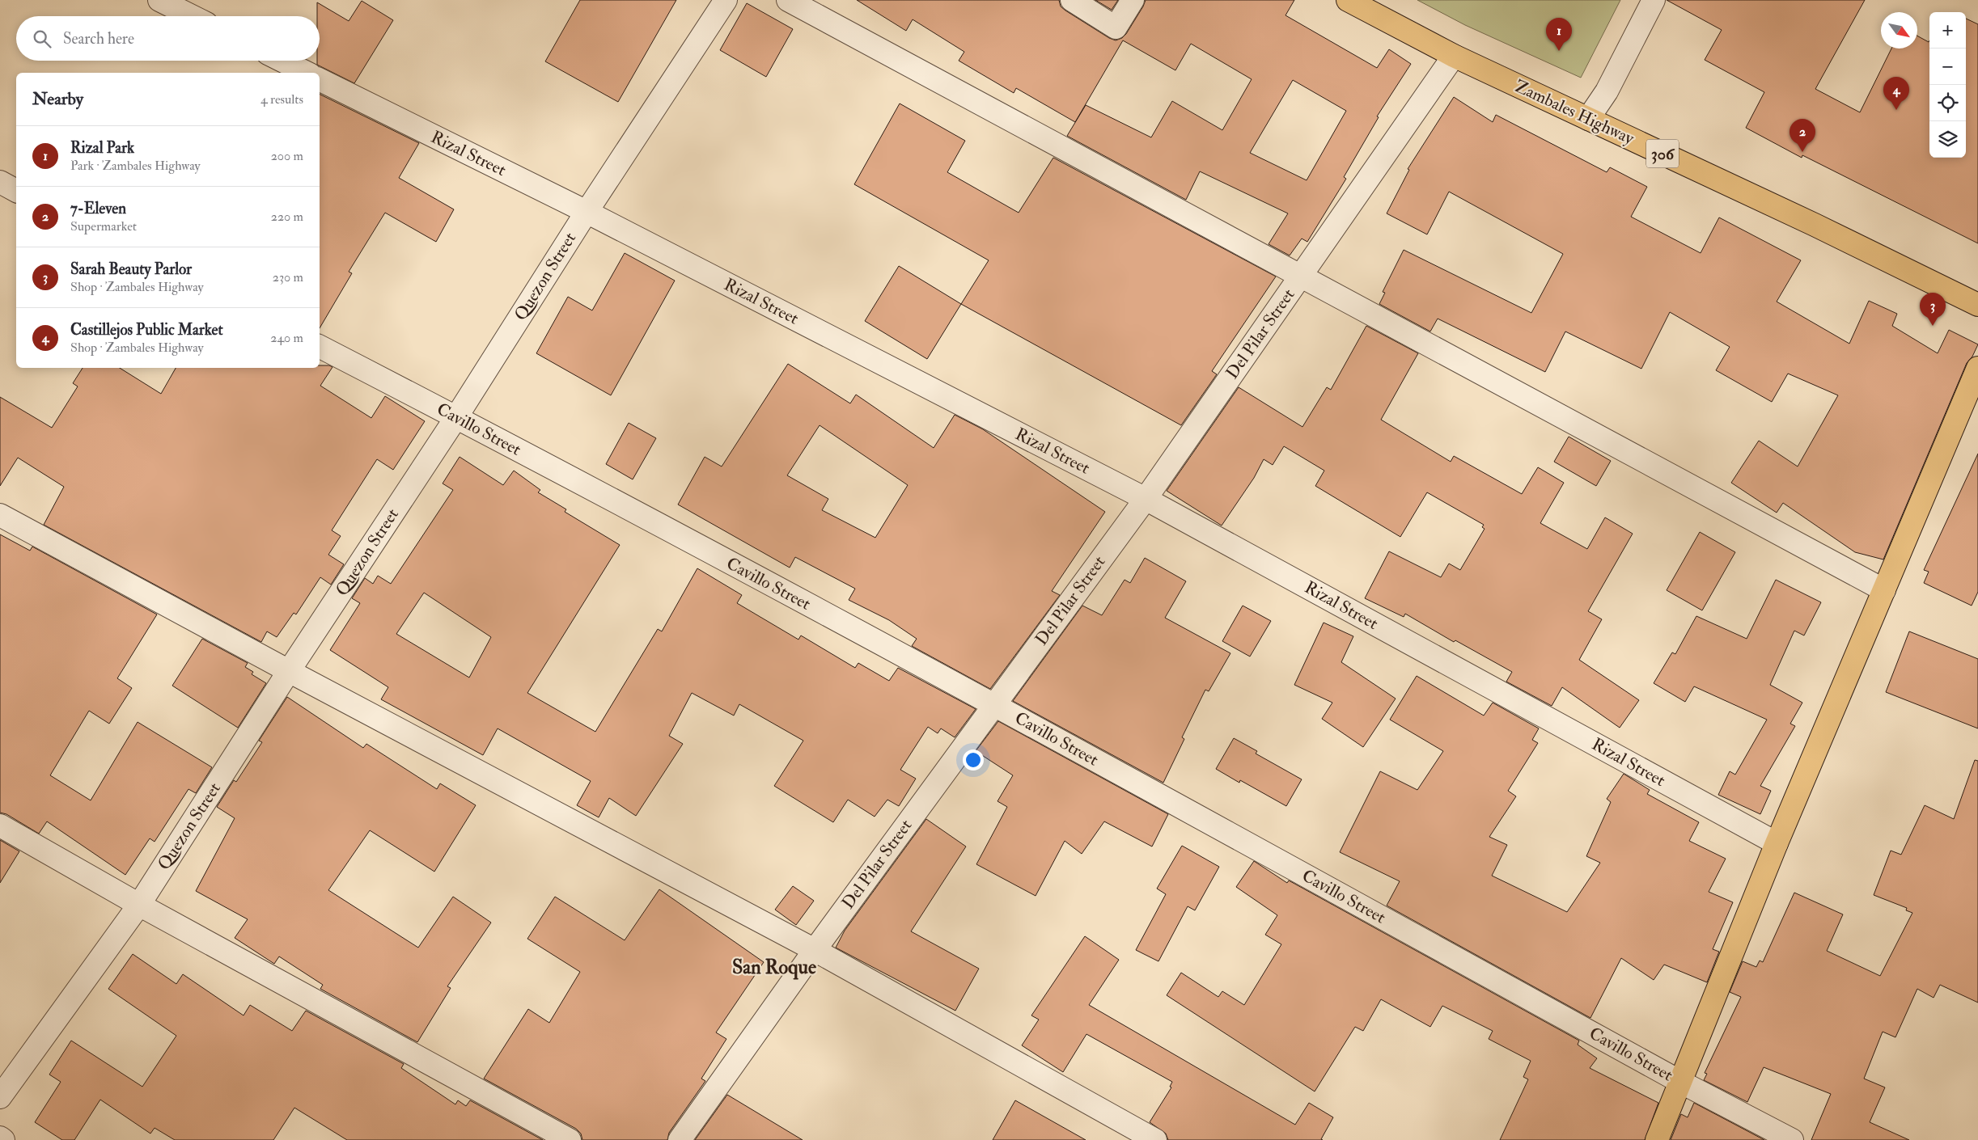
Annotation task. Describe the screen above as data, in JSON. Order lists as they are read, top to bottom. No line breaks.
{"streets":{"main road":["Zambales Highway","306"],"street":["Rizal Street","Quezon Street","Del Pilar Street","Cavillo Street"]},"crossings":[["Zambales Highway","Del Pilar Street"],["Rizal Street","Quezon Street"],["Rizal Street","Del Pilar Street"],["Quezon Street","Cavillo Street"],["Del Pilar Street","Cavillo Street"]],"districts":["San Roque"],"north":"bottom right","page":{"map_buttons":["+","−"],"search":"Search here","pins":["1","4","2","3"],"heading":["Nearby","4 results"],"list":[{"mark":"1","name":"Rizal Park","note":"Park · Zambales Highway","value":"200 m"},{"mark":"2","name":"7-Eleven","note":"Supermarket","value":"220 m"},{"mark":"3","name":"Sarah Beauty Parlor","note":"Shop · Zambales Highway","value":"230 m"},{"mark":"4","name":"Castillejos Public Market","note":"Shop · Zambales Highway","value":"240 m"}]}}
